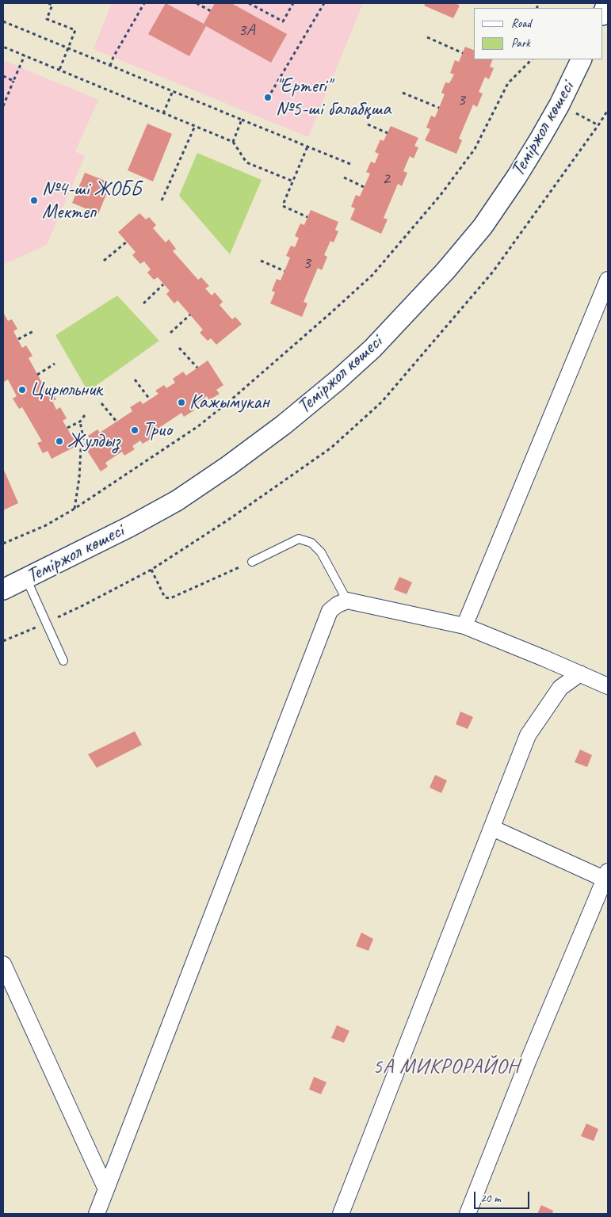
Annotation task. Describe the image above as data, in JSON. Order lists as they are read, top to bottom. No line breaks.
{"streets":{"street":["Теміржол көшесі"]},"districts":["5А МИКРОРАЙОН"],"places":["\"Ертегі\" №5-ші балабқша","№4-ші ЖОББ Мектеп","Цирюльник","Кажымукан","Трио","Жулдыз"],"house_numbers":["3А","3","2","3"],"legend":["Road","Park"],"scale_bar":"20 m"}
